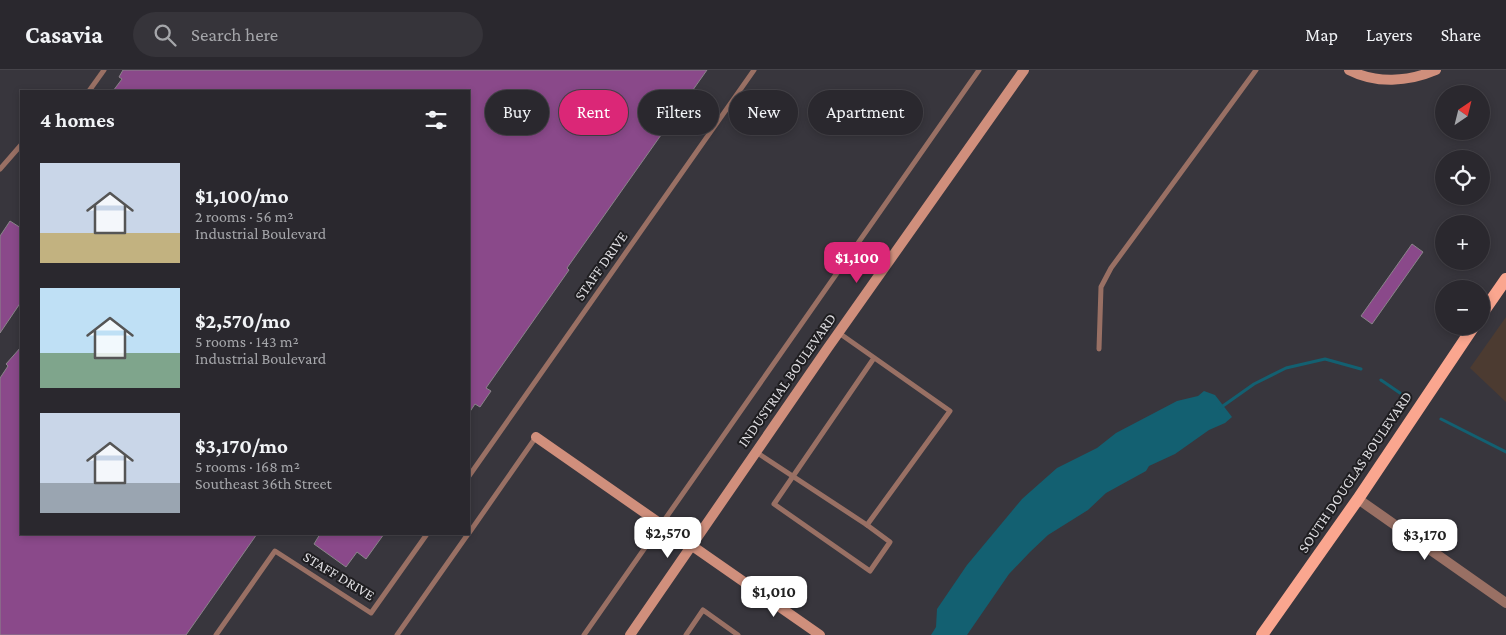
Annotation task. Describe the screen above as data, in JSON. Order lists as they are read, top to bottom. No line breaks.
{"streets":{"main road":["SOUTH DOUGLAS BOULEVARD"],"street":["INDUSTRIAL BOULEVARD"],"lane":["STAFF DRIVE"]},"north":"top right","page":{"header":"Casavia","search":"Search here","nav":["Map","Layers","Share"],"map_buttons":["+","−"],"chip":["Buy","Rent","Filters","New","Apartment"],"heading":"4 homes","list":[{"name":"$1,100/mo","note":"2 rooms · 56 m² · Industrial Boulevard"},{"name":"$2,570/mo","note":"5 rooms · 143 m² · Industrial Boulevard"},{"name":"$3,170/mo","note":"5 rooms · 168 m² · Southeast 36th Street"}],"price":["$1,100","$2,570","$3,170","$1,010"]}}
